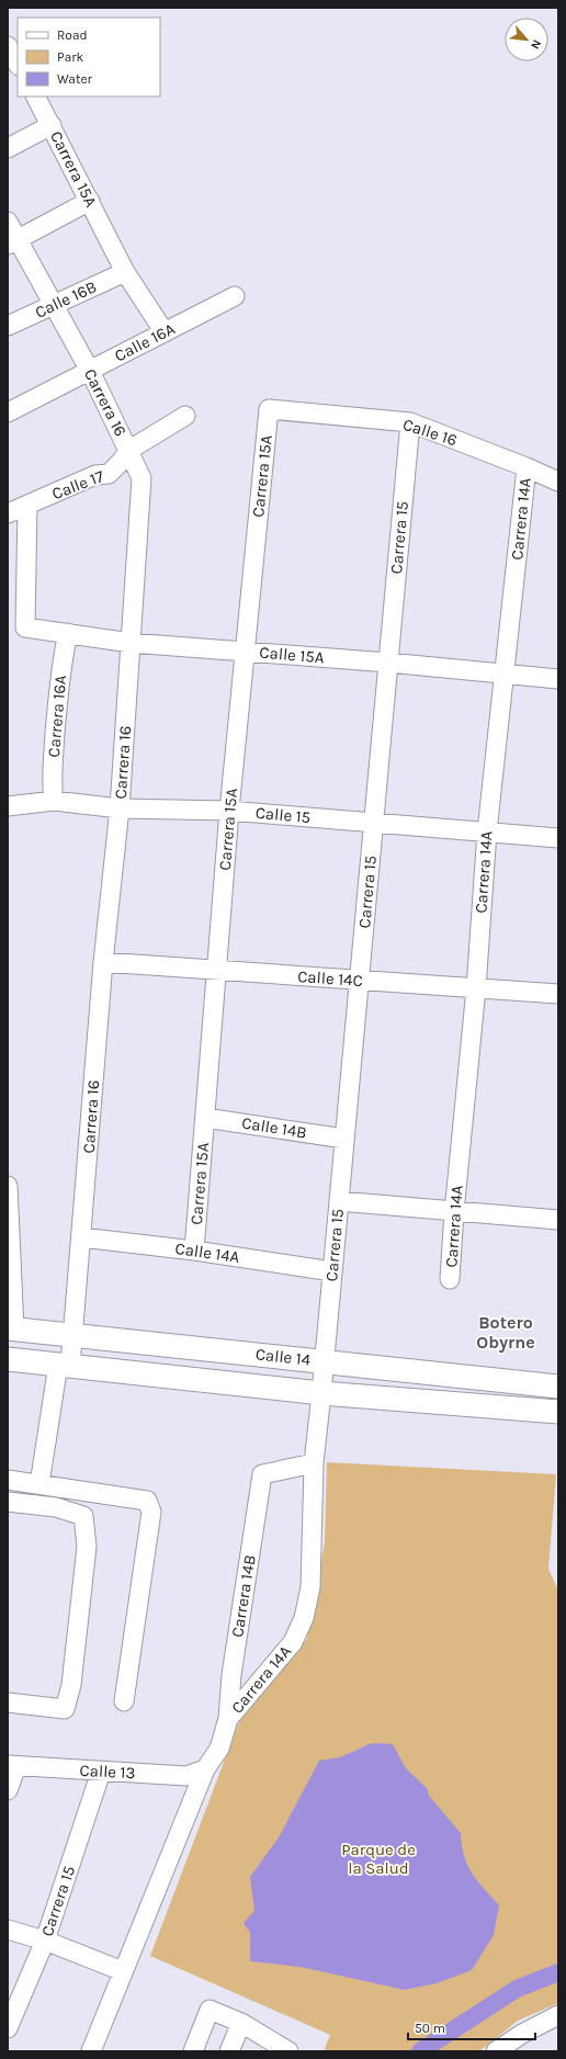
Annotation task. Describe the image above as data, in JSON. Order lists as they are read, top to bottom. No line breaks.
{"streets":{"main road":["Calle 14"],"street":["Carrera 15A","Calle 16B","Calle 16A","Carrera 16","Calle 16","Calle 17","Carrera 14A","Carrera 15","Calle 15A","Carrera 16A","Calle 15","Calle 14C","Calle 14B","Calle 14A","Carrera 14B","Calle 13"]},"crossings":[["Carrera 15A","Calle 16B"],["Carrera 15A","Calle 16A"],["Carrera 15A","Calle 16"],["Carrera 15A","Calle 15A"],["Carrera 15A","Calle 15"],["Carrera 15A","Calle 14C"],["Carrera 15A","Calle 14B"],["Carrera 15A","Calle 14A"],["Calle 16B","Carrera 16"],["Calle 16A","Carrera 16"],["Carrera 16","Calle 17"],["Carrera 16","Calle 15A"],["Carrera 16","Calle 15"],["Carrera 16","Calle 14C"],["Carrera 16","Calle 14A"],["Carrera 16","Calle 14"],["Calle 16","Carrera 14A"],["Calle 16","Carrera 15"],["Calle 17","Calle 15A"],["Carrera 14A","Carrera 15"],["Carrera 14A","Calle 15A"],["Carrera 14A","Calle 15"],["Carrera 14A","Calle 14C"],["Carrera 14A","Calle 14"],["Carrera 14A","Carrera 14B"],["Carrera 14A","Calle 13"],["Carrera 15","Calle 15A"],["Carrera 15","Calle 15"],["Carrera 15","Calle 14C"],["Carrera 15","Calle 14B"],["Carrera 15","Calle 14A"],["Carrera 15","Calle 14"],["Carrera 15","Calle 13"],["Calle 15A","Carrera 16A"],["Carrera 16A","Calle 15"]],"districts":["Botero Obyrne"],"parks":["Parque de la Salud"],"legend":["Road","Park","Water"],"scale_bar":"50 m","north":"bottom right"}
